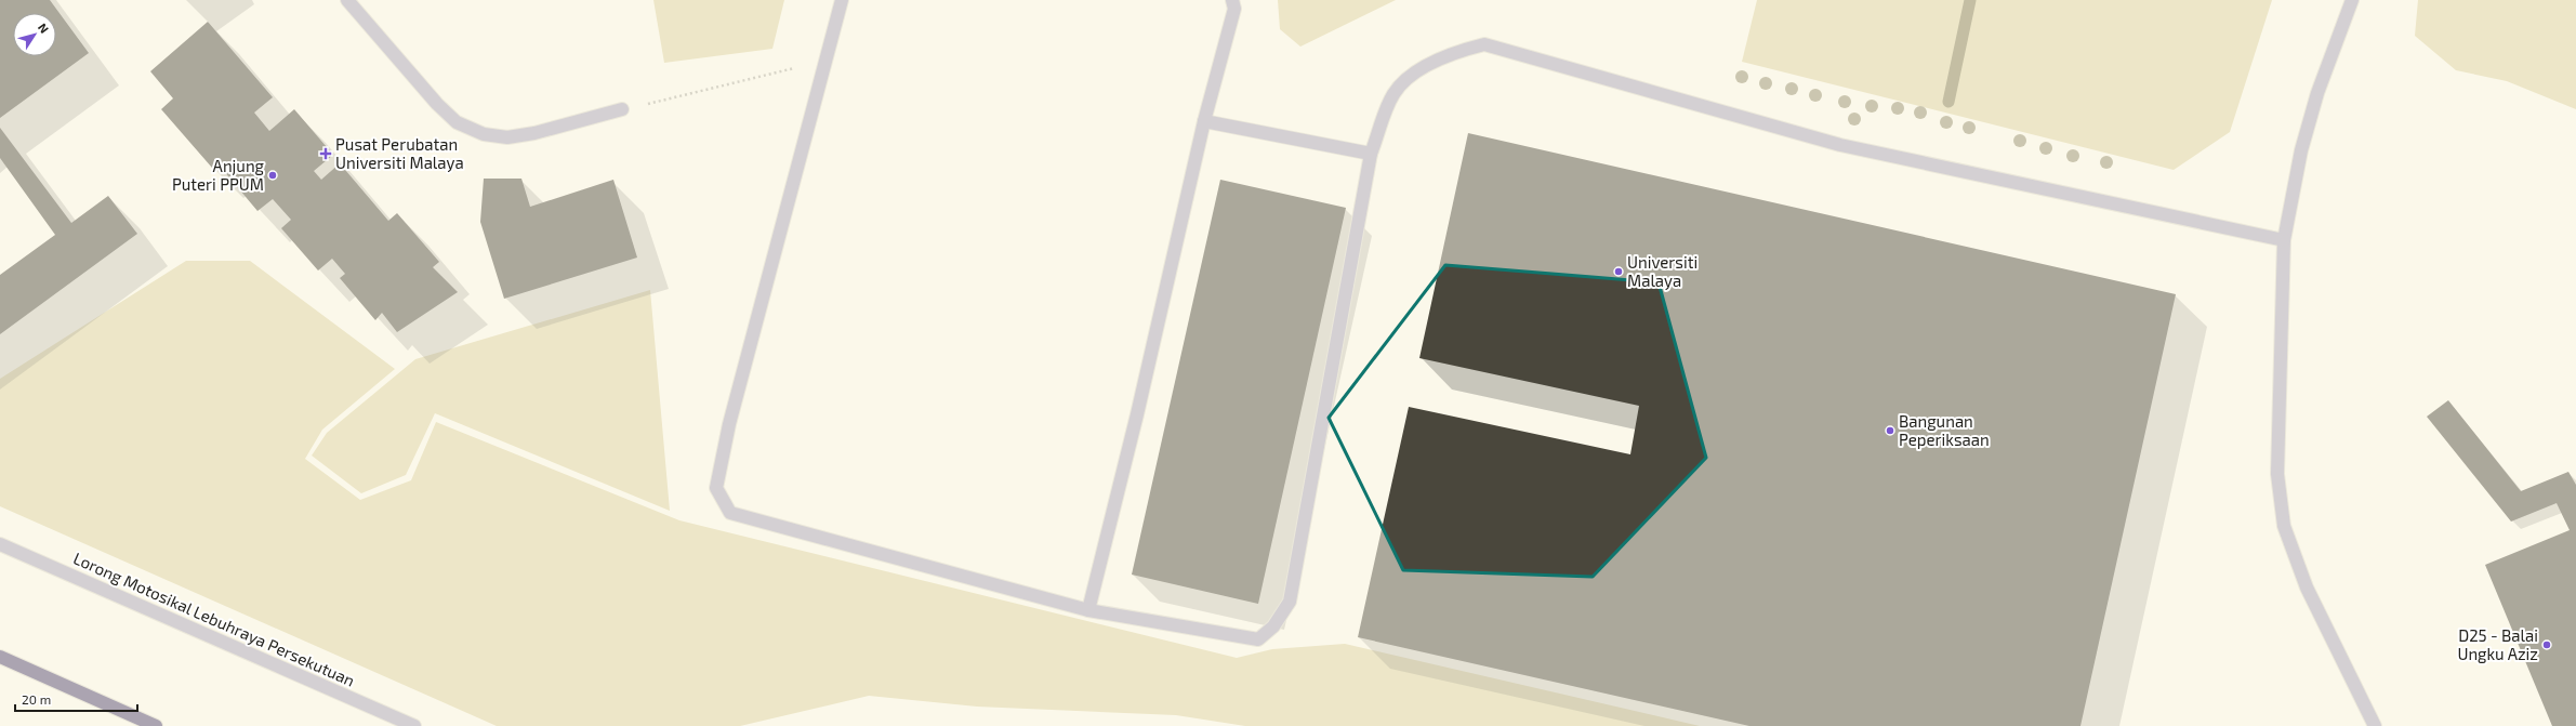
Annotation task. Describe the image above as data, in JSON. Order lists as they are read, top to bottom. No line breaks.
{"streets":{"lane":["Lorong Motosikal Lebuhraya Persekutuan"]},"places":{"health":["Pusat Perubatan Universiti Malaya"],"other":["Anjung Puteri PPUM","Universiti Malaya","Bangunan Peperiksaan","D25 - Balai Ungku Aziz"]},"scale_bar":"20 m","north":"top right"}
